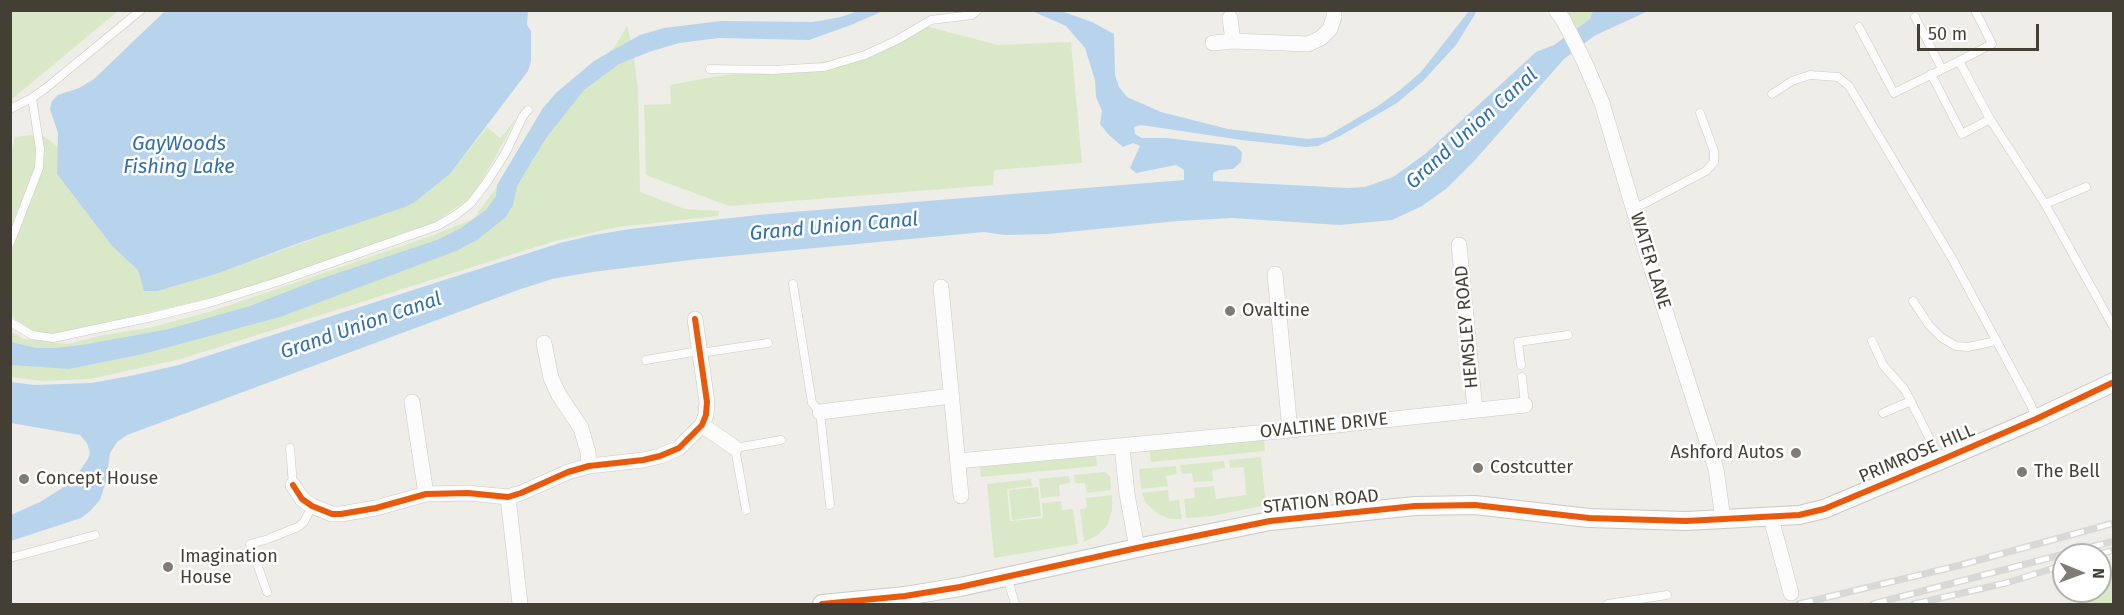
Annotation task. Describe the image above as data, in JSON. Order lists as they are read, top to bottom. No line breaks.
{"streets":{"street":["WATER LANE","HEMSLEY ROAD","OVALTINE DRIVE","PRIMROSE HILL","STATION ROAD"]},"crossings":[["WATER LANE","PRIMROSE HILL"],["WATER LANE","STATION ROAD"],["HEMSLEY ROAD","OVALTINE DRIVE"],["PRIMROSE HILL","STATION ROAD"]],"water":["Grand Union Canal","GayWoods Fishing Lake"],"places":["Ovaltine","Ashford Autos","Costcutter","The Bell","Concept House","Imagination House"],"scale_bar":"50 m","north":"right"}
